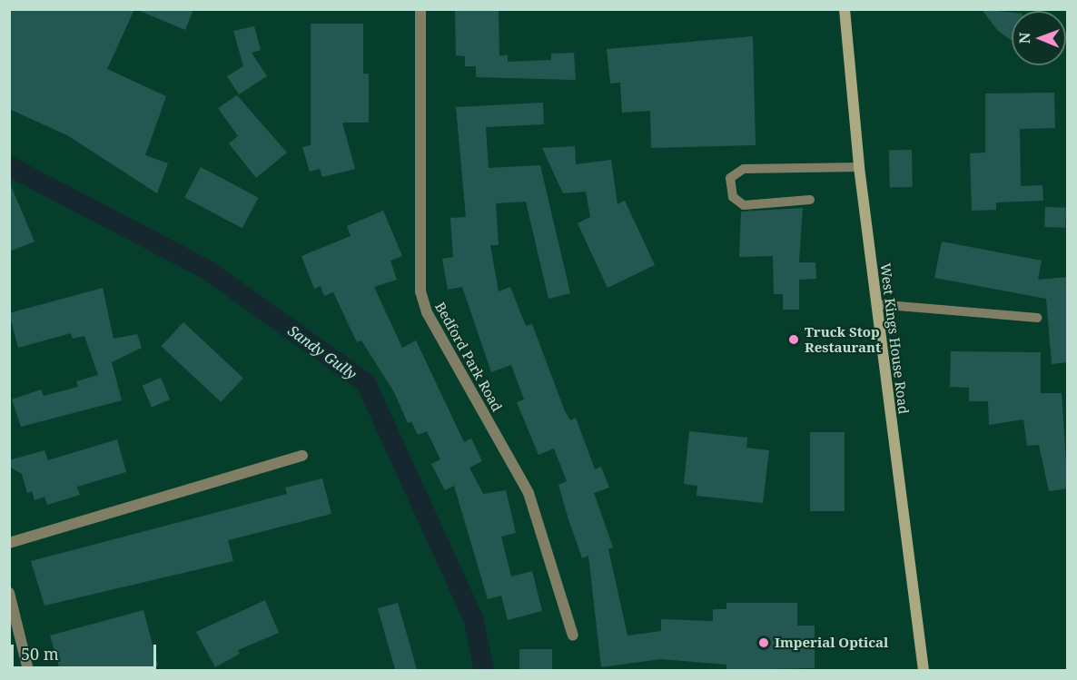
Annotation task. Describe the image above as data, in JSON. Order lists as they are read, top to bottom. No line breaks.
{"streets":{"main road":["West Kings House Road"],"street":["Bedford Park Road"]},"water":["Sandy Gully"],"places":["Truck Stop Restaurant","Imperial Optical"],"scale_bar":"50 m","north":"left"}
